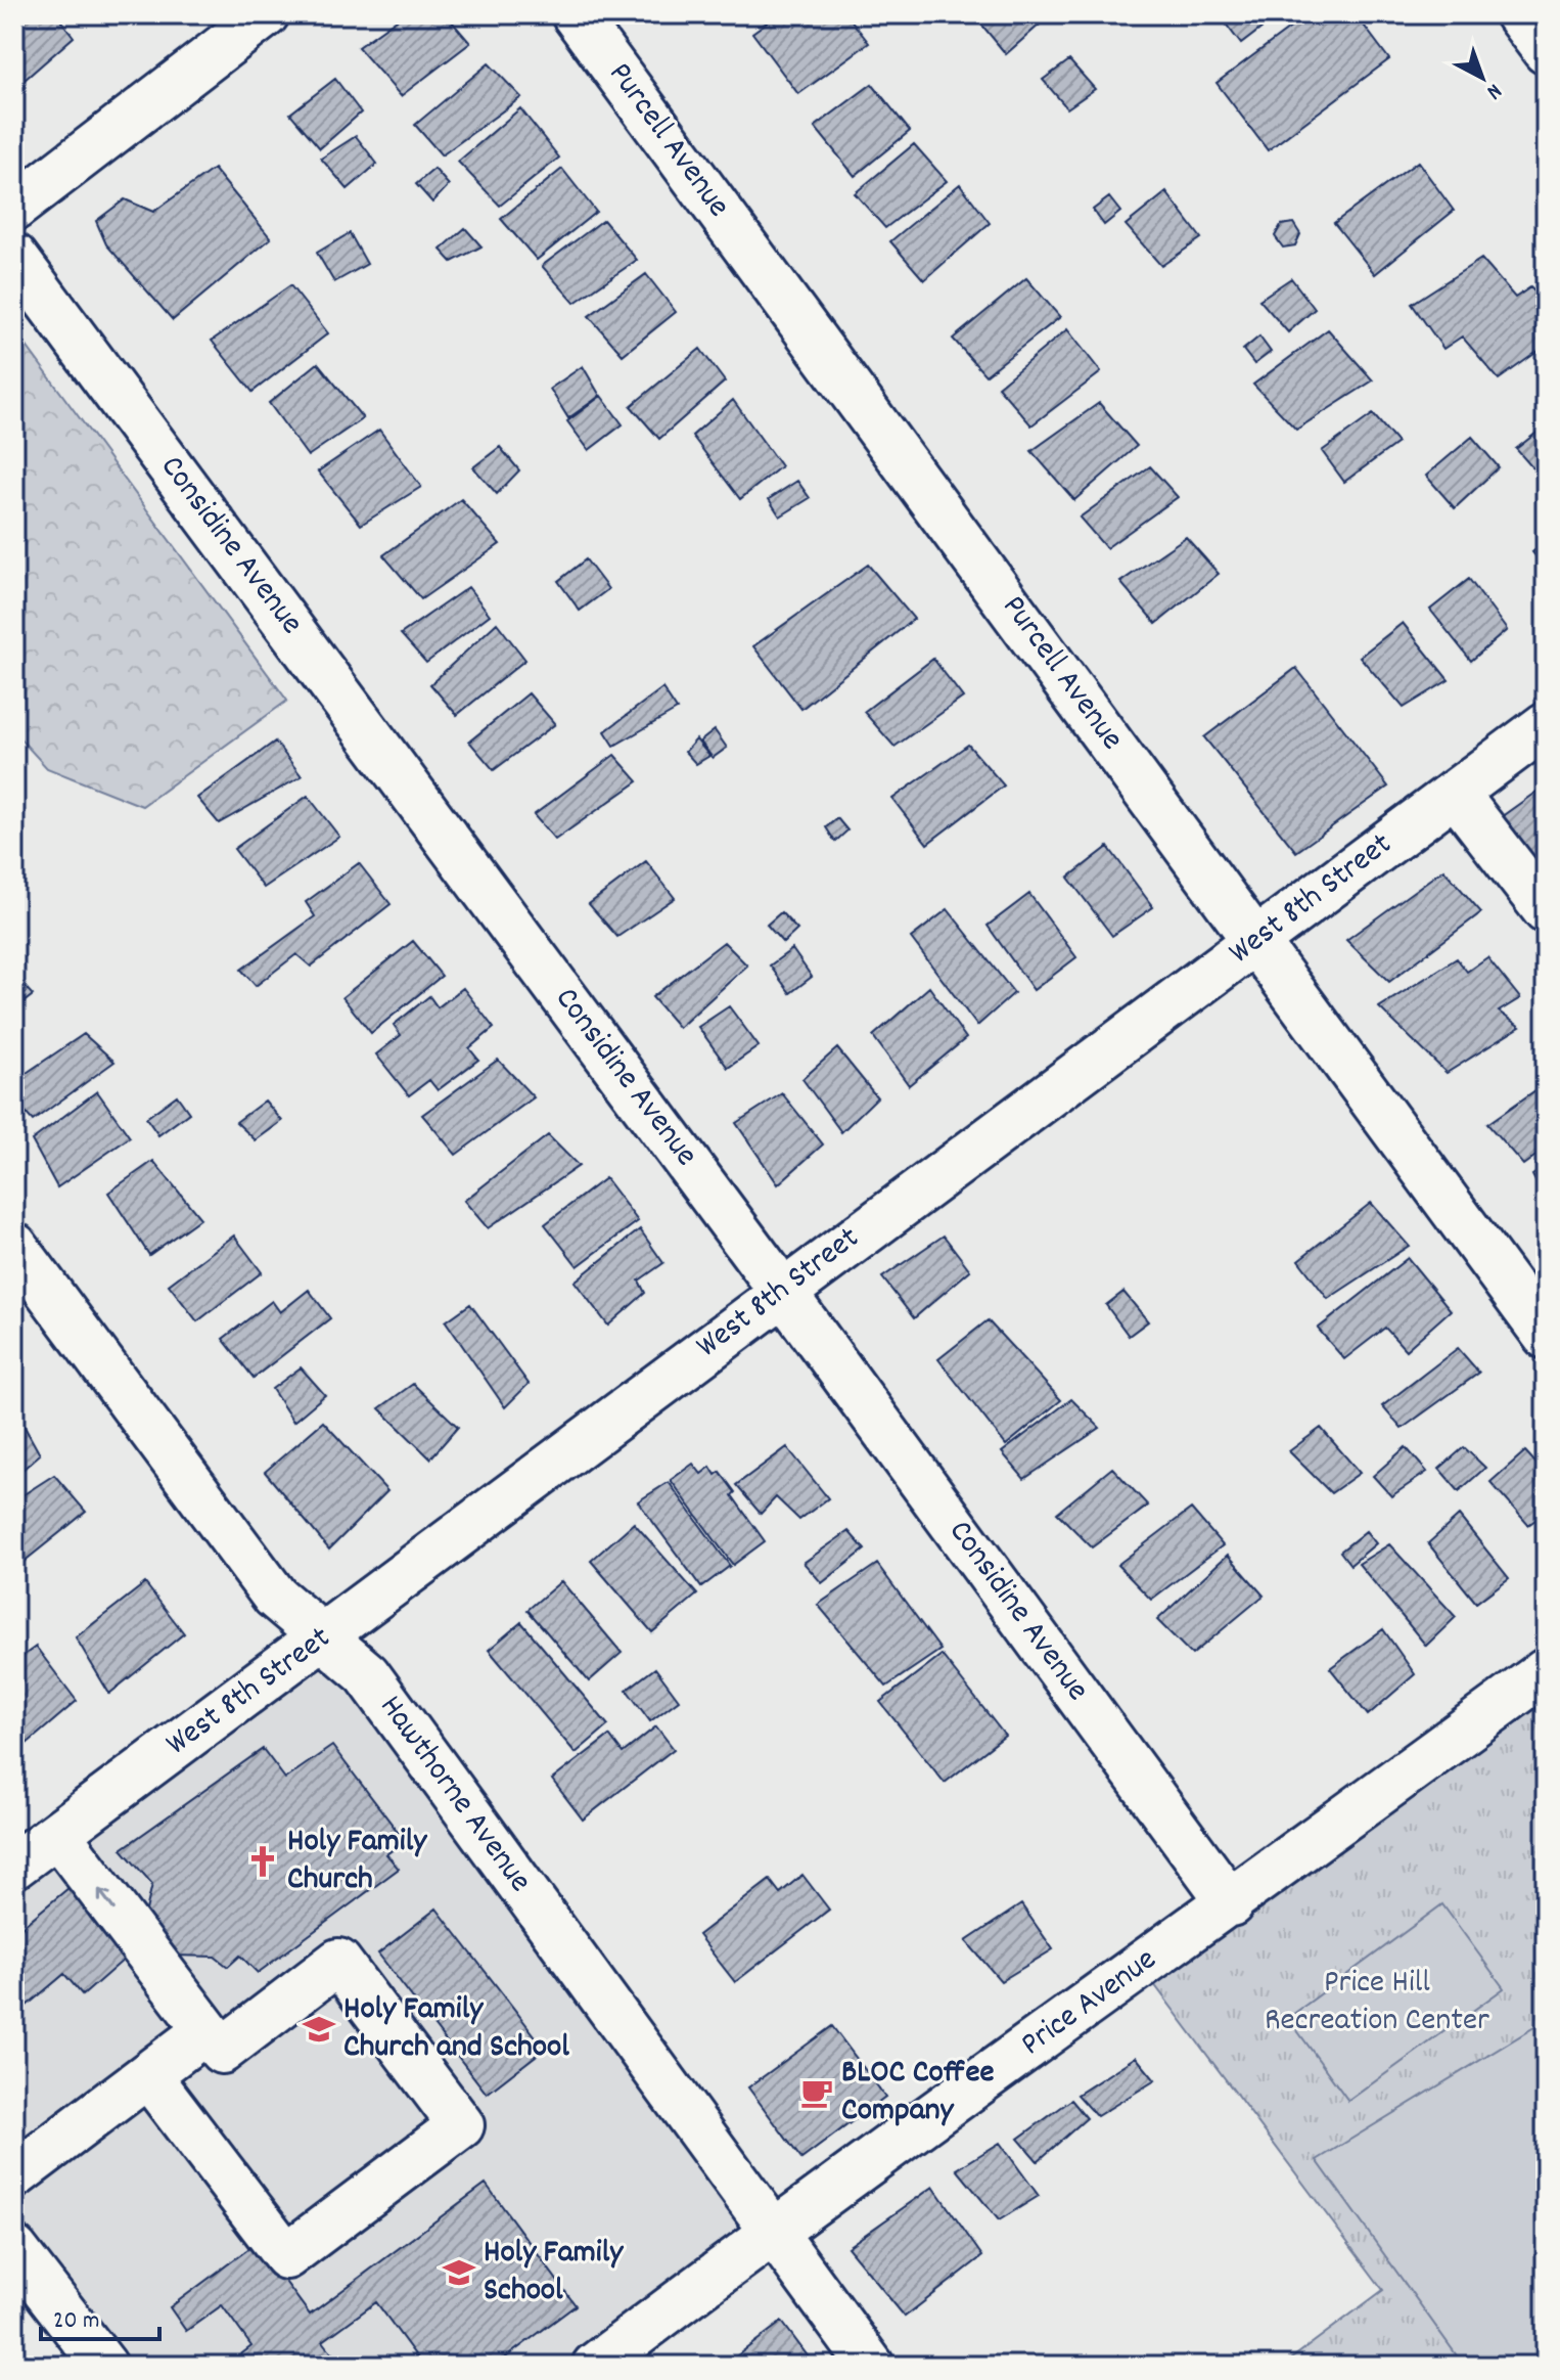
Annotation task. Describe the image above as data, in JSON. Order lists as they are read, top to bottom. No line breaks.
{"streets":{"street":["Purcell Avenue","Considine Avenue","West 8th Street","Hawthorne Avenue","Price Avenue"]},"crossings":[["Purcell Avenue","West 8th Street"],["Considine Avenue","West 8th Street"],["Considine Avenue","Price Avenue"],["West 8th Street","Hawthorne Avenue"],["Hawthorne Avenue","Price Avenue"]],"parks":["Price Hill Recreation Center"],"places":{"church":["Holy Family Church"],"school or university":["Holy Family Church and School","Holy Family School"],"cafe":["BLOC Coffee Company"]},"scale_bar":"20 m","north":"bottom right"}
